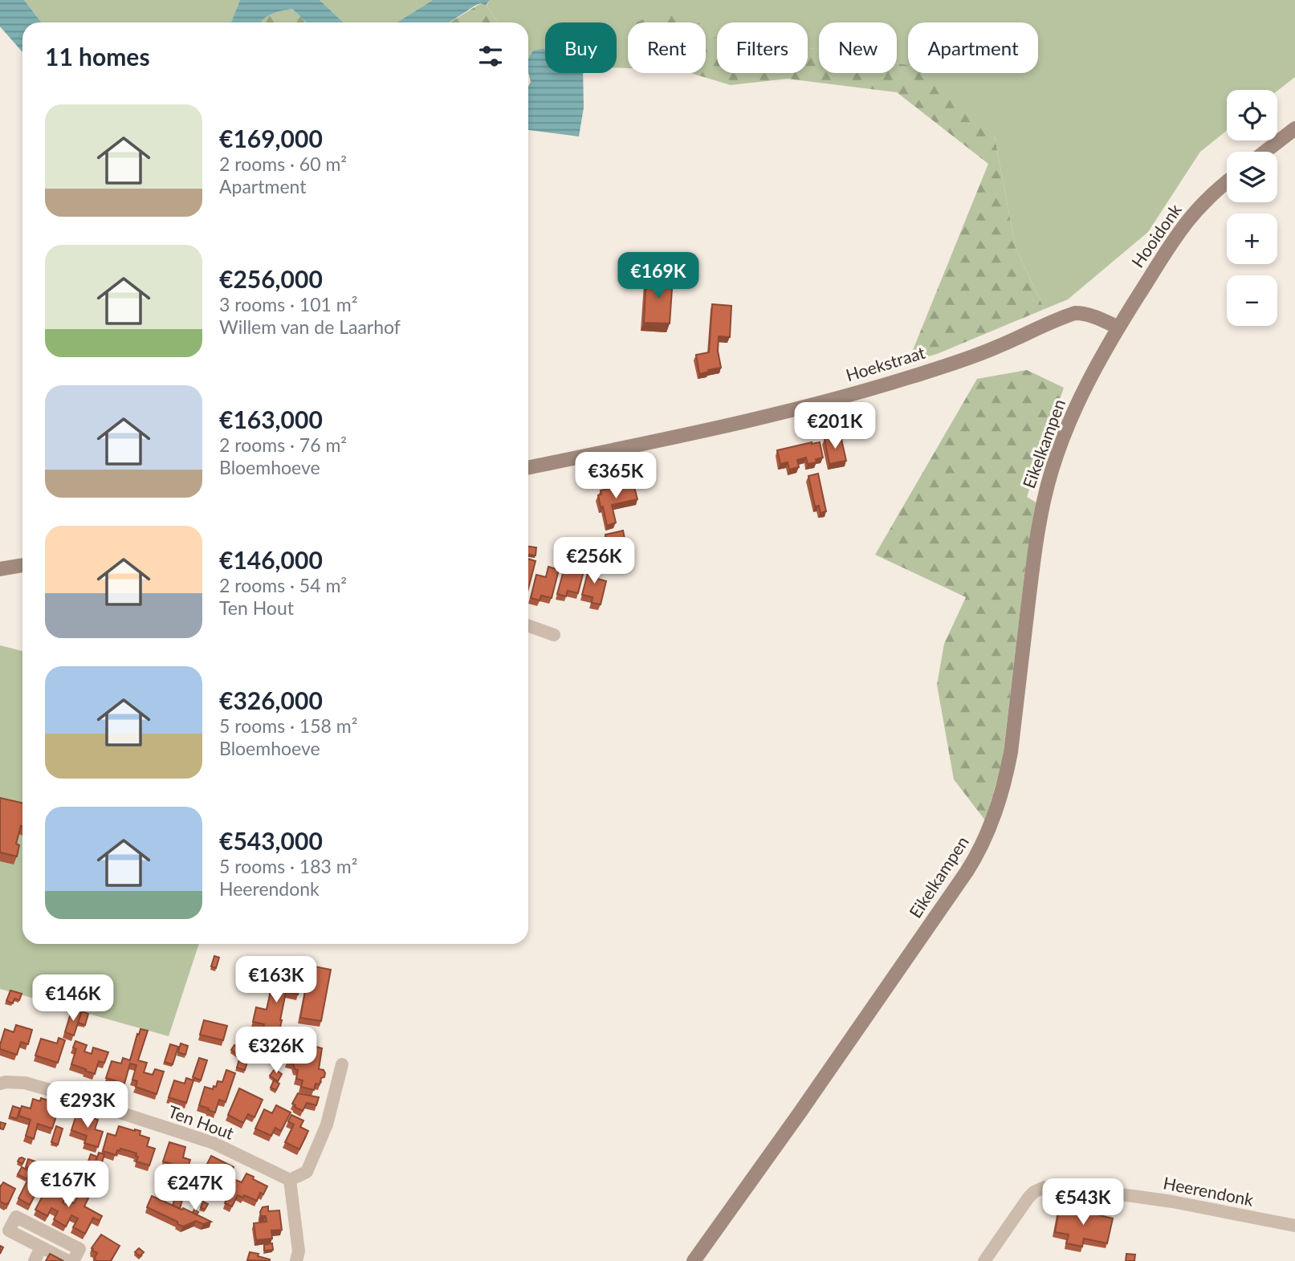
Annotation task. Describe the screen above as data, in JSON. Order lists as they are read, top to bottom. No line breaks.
{"streets":{"street":["Hooidonk","Hoekstraat","Eikelkampen","Ten Hout","Heerendonk"]},"crossings":[["Hooidonk","Hoekstraat"],["Hooidonk","Eikelkampen"],["Hoekstraat","Eikelkampen"]],"page":{"chip":["Buy","Rent","Filters","New","Apartment"],"heading":"11 homes","map_buttons":["+","−"],"list":[{"name":"€169,000","note":"2 rooms · 60 m² · Apartment"},{"name":"€256,000","note":"3 rooms · 101 m² · Willem van de Laarhof"},{"name":"€163,000","note":"2 rooms · 76 m² · Bloemhoeve"},{"name":"€146,000","note":"2 rooms · 54 m² · Ten Hout"},{"name":"€326,000","note":"5 rooms · 158 m² · Bloemhoeve"},{"name":"€543,000","note":"5 rooms · 183 m² · Heerendonk"}],"price":["€169K","€201K","€365K","€256K","€163K","€146K","€326K","€293K","€167K","€247K","€543K"]}}
